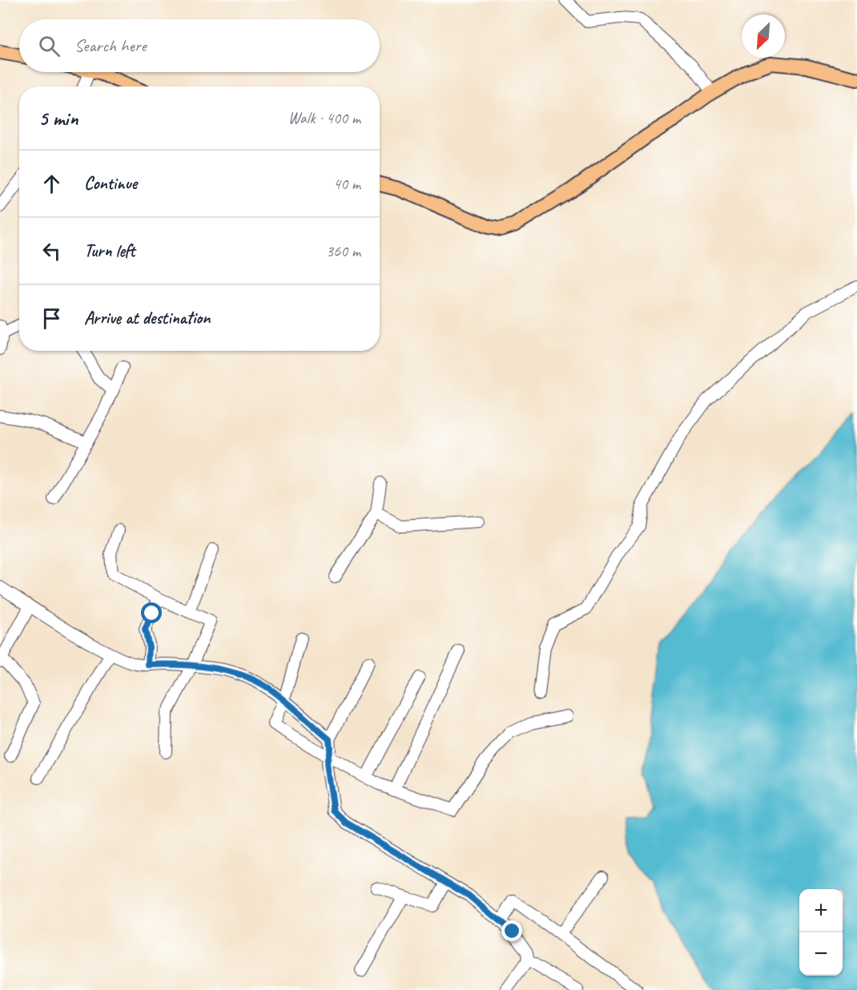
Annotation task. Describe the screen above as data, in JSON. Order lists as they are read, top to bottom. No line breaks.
{"north":"bottom left","page":{"search":"Search here","heading":["5 min","Walk · 400 m"],"list":[["Continue","40 m"],["Turn left","360 m"],"Arrive at destination"],"map_buttons":["+","−"]}}
